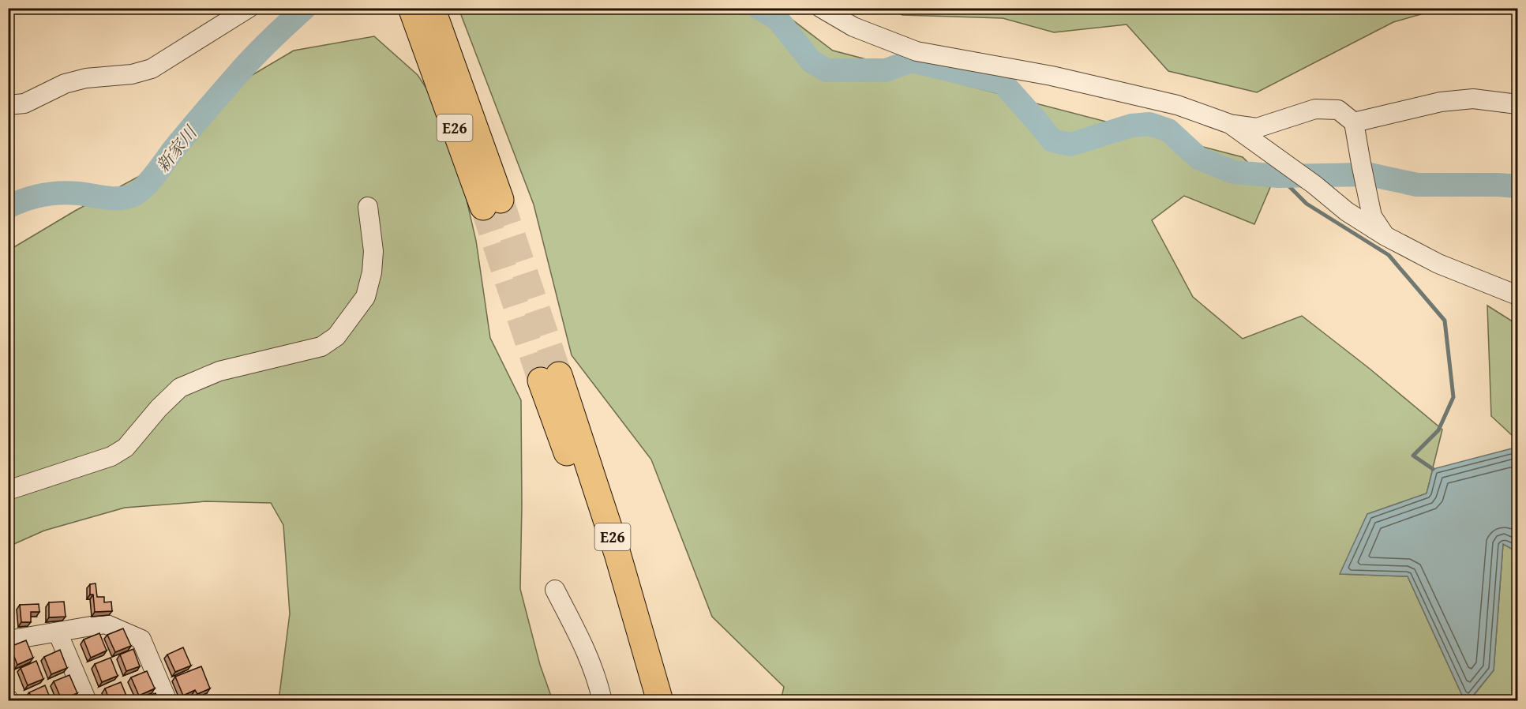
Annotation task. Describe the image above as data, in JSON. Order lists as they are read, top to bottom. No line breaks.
{"streets":{"highway":["E26"]},"water":["新家川"]}
